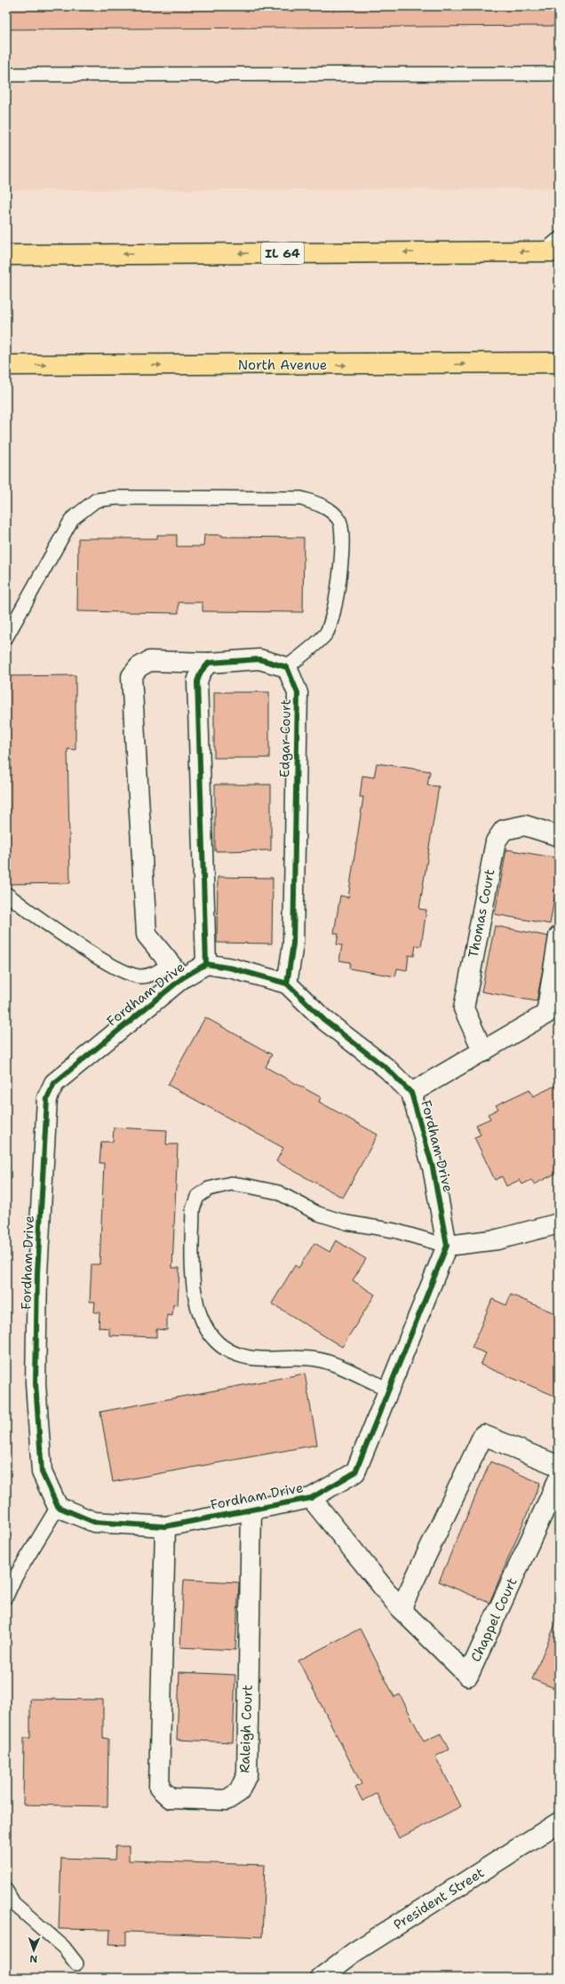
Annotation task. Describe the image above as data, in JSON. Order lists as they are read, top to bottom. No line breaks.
{"streets":{"main road":["IL 64","North Avenue"],"street":["Edgar Court","Thomas Court","Fordham Drive","Chappel Court","Raleigh Court","President Street"]},"crossings":[["Edgar Court","Fordham Drive"],["Fordham Drive","Chappel Court"],["Fordham Drive","Raleigh Court"]],"north":"bottom"}
